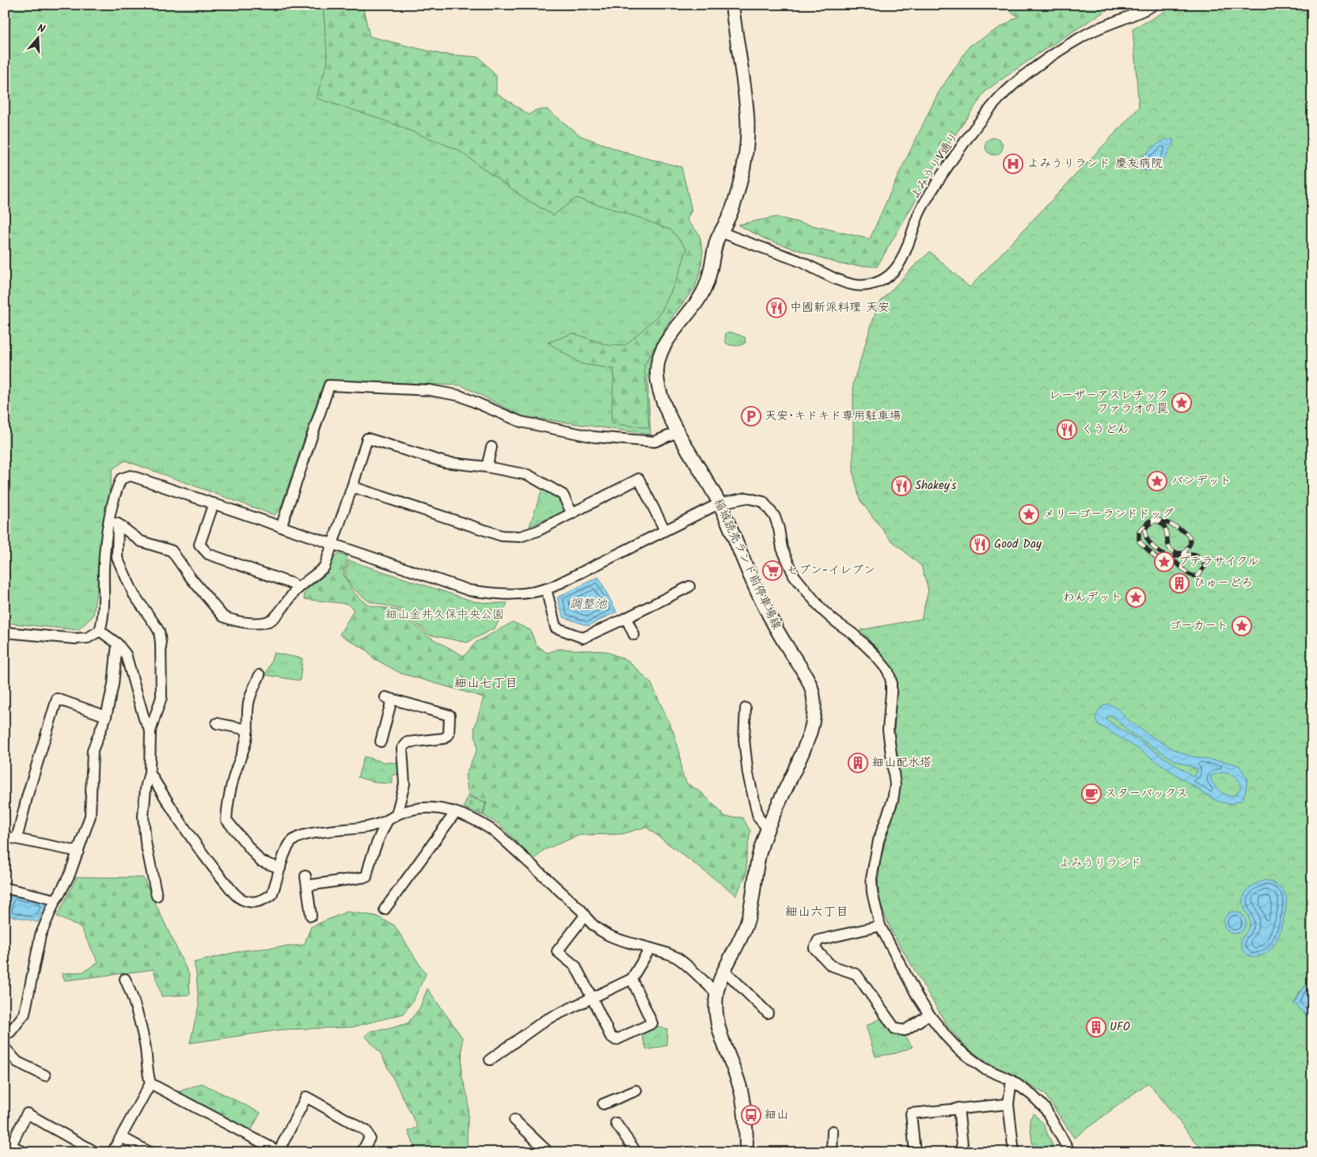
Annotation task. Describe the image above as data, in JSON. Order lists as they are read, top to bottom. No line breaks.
{"streets":{"main road":["稲城読売ランド前停車場線"],"street":["よみうりV通り"]},"crossings":[["よみうりV通り","稲城読売ランド前停車場線"]],"districts":["細山七丁目","細山六丁目"],"water":["調整池"],"parks":["細山金井久保中央公園","よみうりランド"],"places":{"hospital":["よみうりランド 慶友病院"],"restaurant":["中國新派料理 天安","くうどん","Shakey's","Good Day"],"place":["レーザーアスレチック ファラオの罠","バンデット","メリーゴーランドドッグ","プテラサイクル","わんデット","ゴーカート"],"parking":["天安･キドキド専用駐車場"],"supermarket":["セブン-イレブン"],"building":["ひゅーどろ","細山配水塔","UFO"],"cafe":["スターバックス"],"bus stop":["細山"]},"north":"top"}
